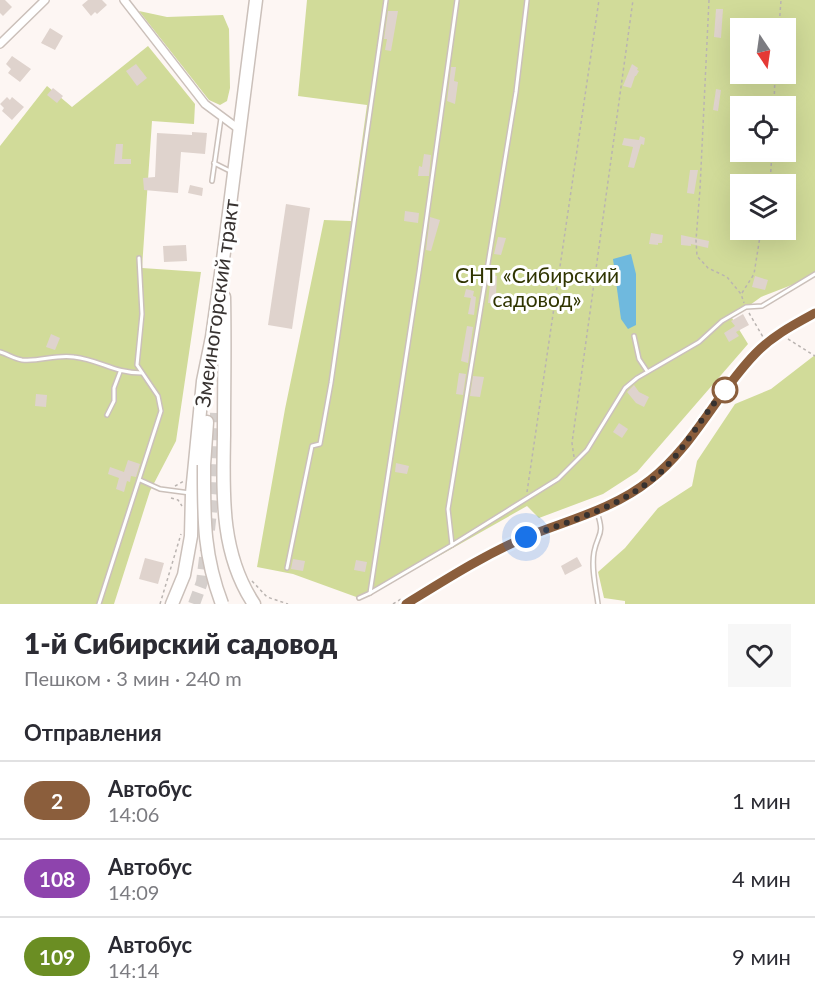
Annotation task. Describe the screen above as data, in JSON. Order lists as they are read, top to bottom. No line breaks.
{"streets":{"highway":["Змеиногорский тракт"]},"parks":["СНТ «Сибирский садовод»"],"lines":["bus line 2"],"north":"bottom","page":{"heading":[["1-й Сибирский садовод","Пешком · 3 мин · 240 m"],"Отправления"],"list":[{"mark":"2","name":"Автобус","note":"14:06","value":"1 мин"},{"mark":"108","name":"Автобус","note":"14:09","value":"4 мин"},{"mark":"109","name":"Автобус","note":"14:14","value":"9 мин"}]}}
